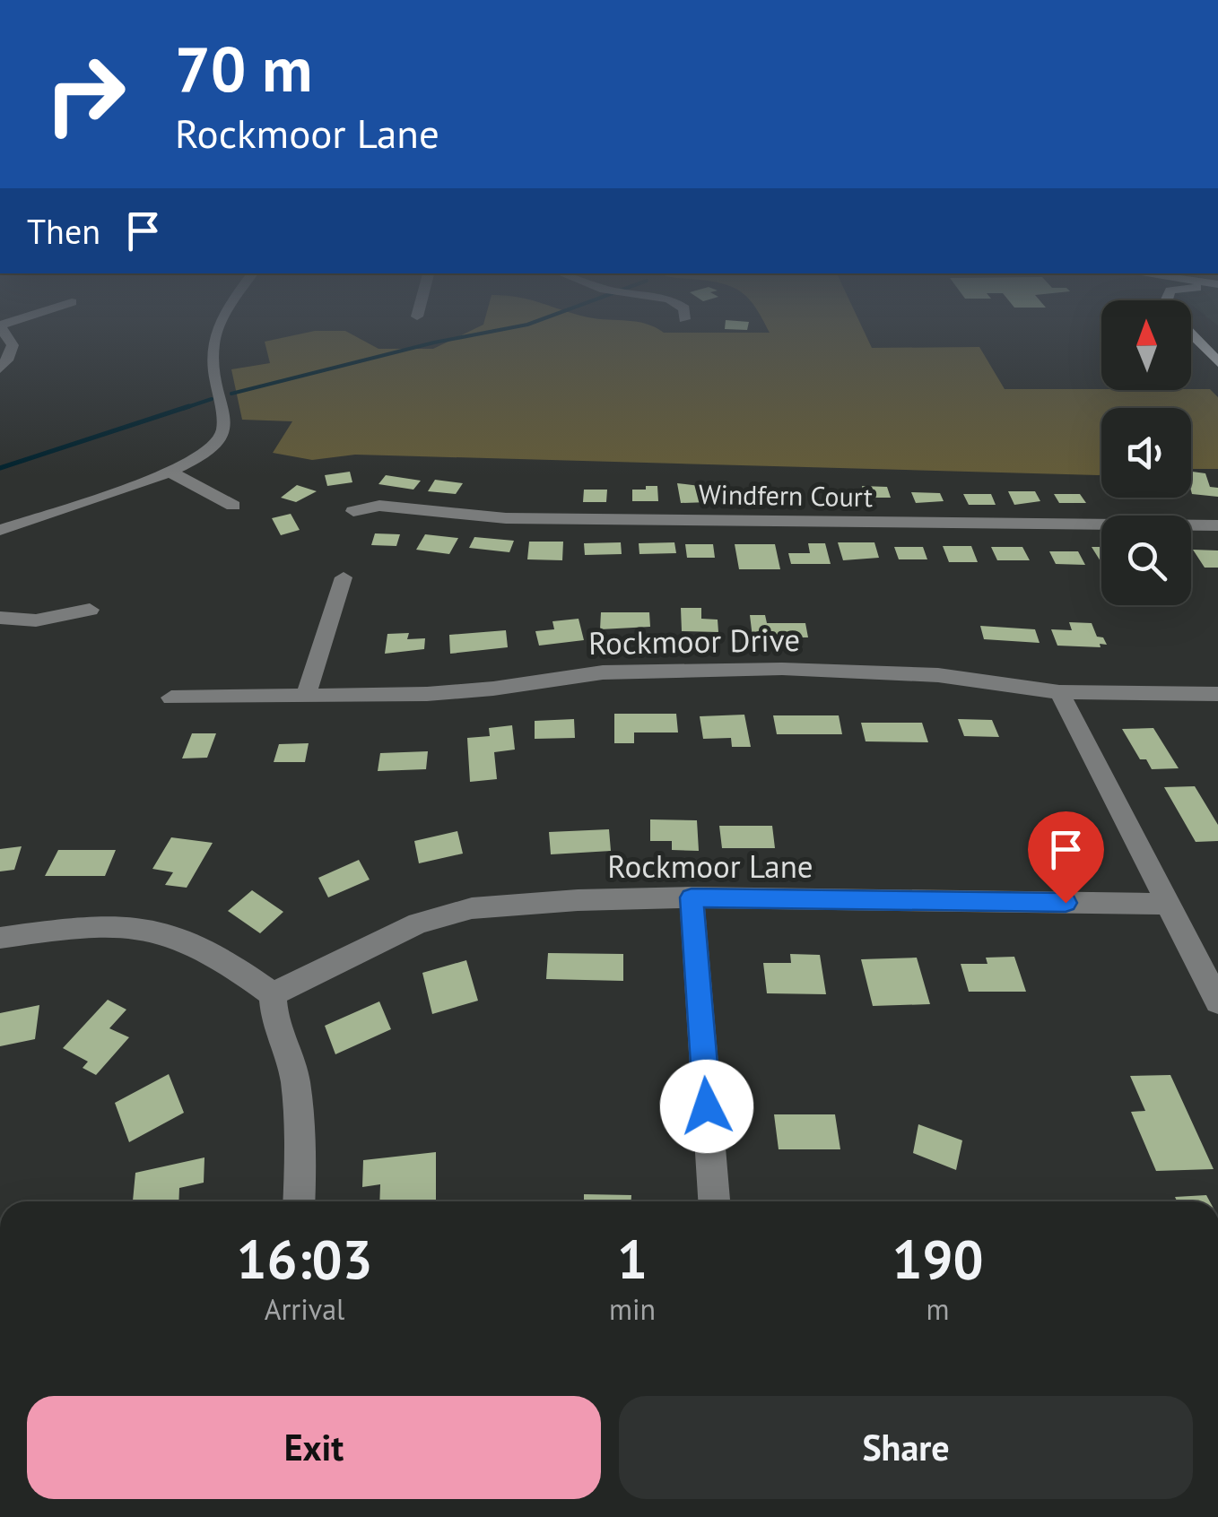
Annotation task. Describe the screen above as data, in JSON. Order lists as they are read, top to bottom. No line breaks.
{"streets":{"street":["Windfern Court","Rockmoor Drive","Rockmoor Lane"]},"north":"top","page":{"turn":["70 m","Rockmoor Lane"],"then":"Then","eta":["16:03","Arrival","1","min","190","m"],"buttons":["Exit","Share"]}}
